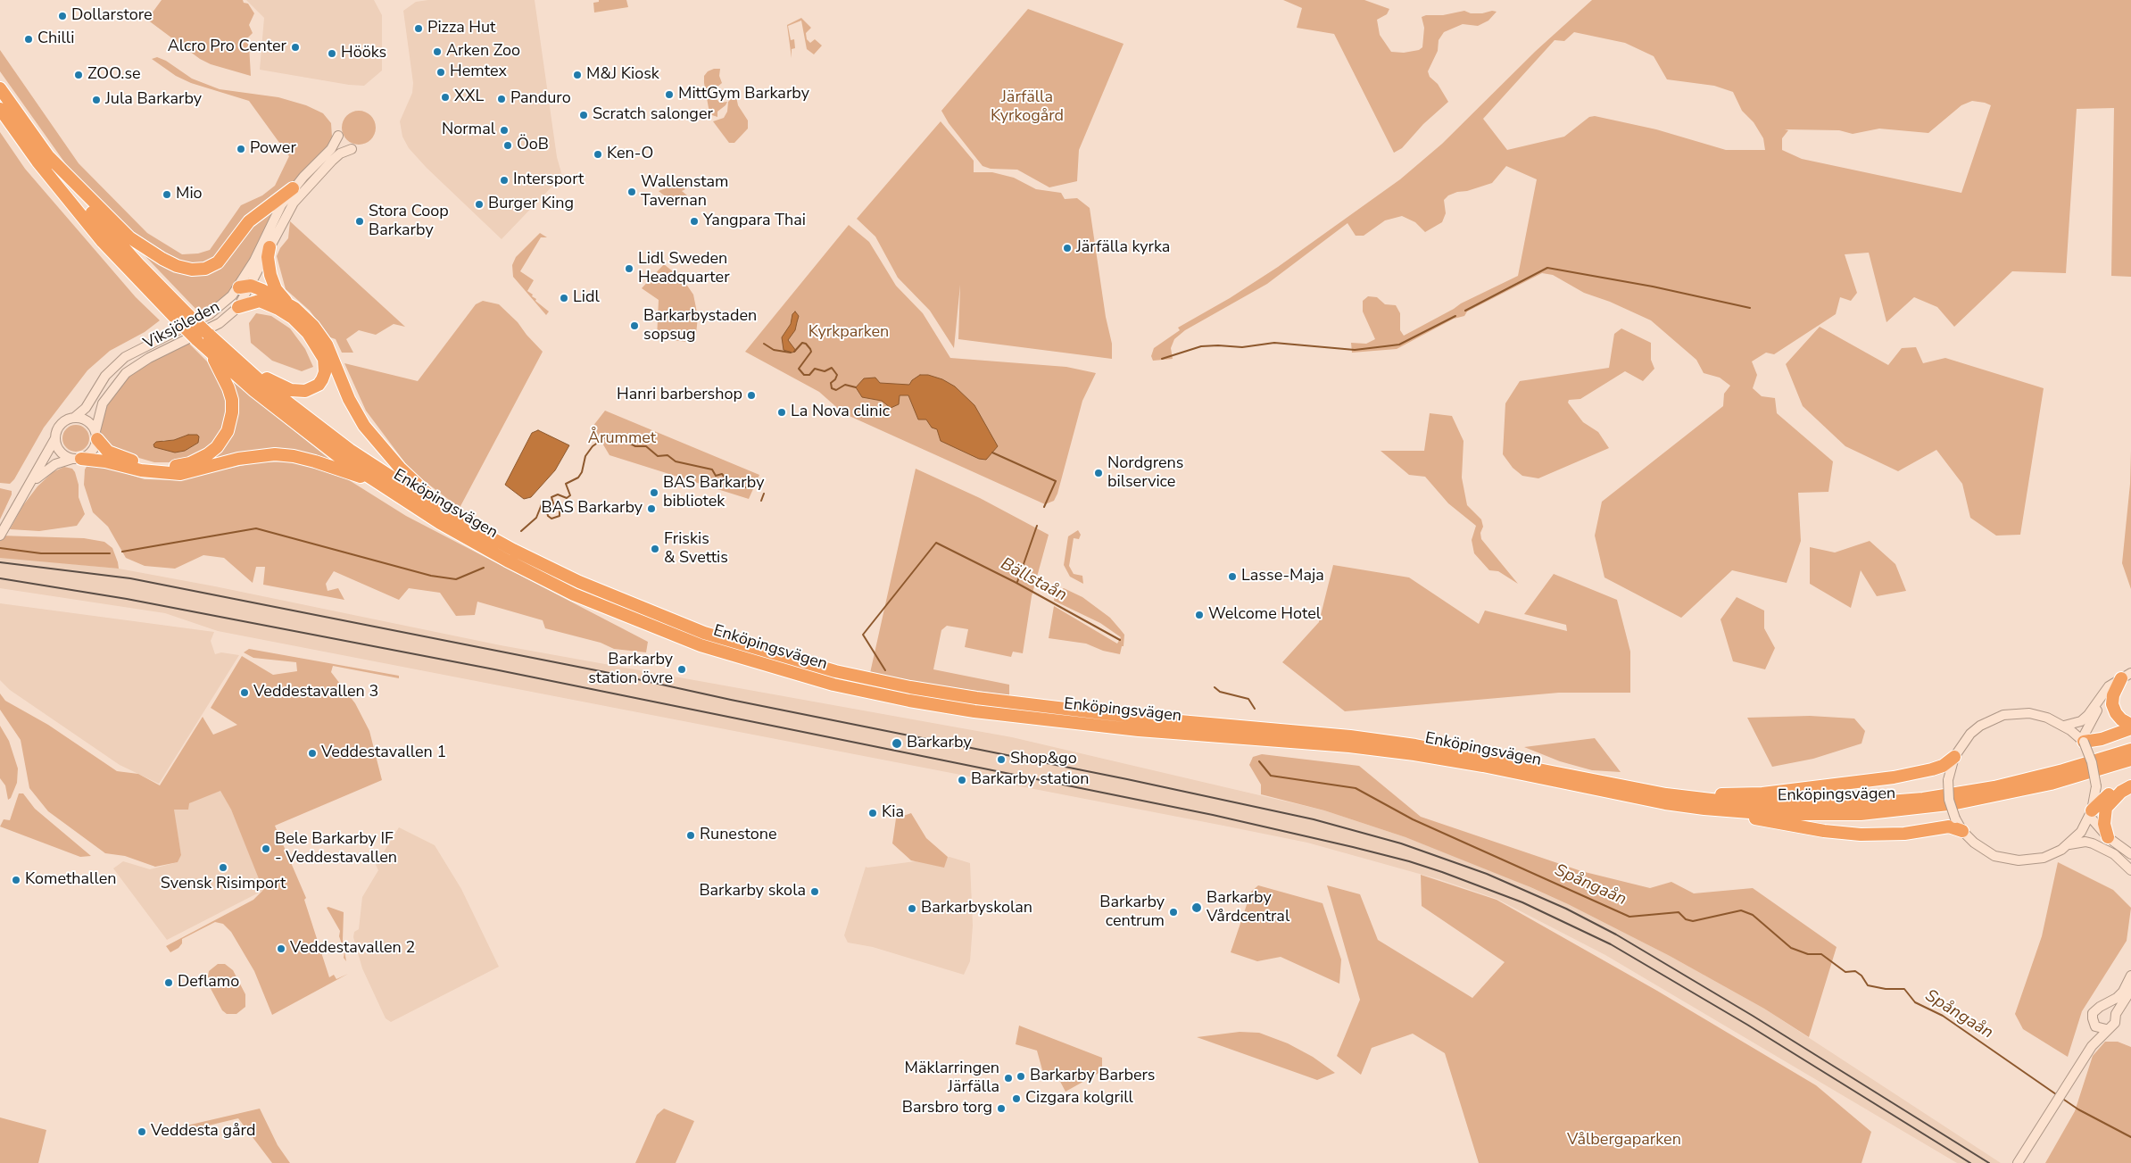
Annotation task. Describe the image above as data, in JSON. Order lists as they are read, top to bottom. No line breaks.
{"streets":{"highway":["Enköpingsvägen"],"main road":["Viksjöleden"]},"water":["Bällstaån","Spångaån"],"parks":["Järfälla Kyrkogård","Kyrkparken","Årummet","Vålbergaparken"],"places":["Dollarstore","Pizza Hut","Chilli","Alcro Pro Center","Arken Zoo","Hööks","Hemtex","ZOO.se","M&J Kiosk","MittGym Barkarby","XXL","Panduro","Jula Barkarby","Scratch salonger","Normal","ÖoB","Power","Ken-O","Intersport","Wallenstam Tavernan","Mio","Burger King","Stora Coop Barkarby","Yangpara Thai","Järfälla kyrka","Lidl Sweden Headquarter","Lidl","Barkarbystaden sopsug","Hanri barbershop","La Nova clinic","Nordgrens bilservice","BAS Barkarby bibliotek","BAS Barkarby","Friskis & Svettis","Lasse-Maja","Welcome Hotel","Barkarby station övre","Veddestavallen 3","Barkarby","Veddestavallen 1","Shop&go","Barkarby station","Kia","Runestone","Bele Barkarby IF - Veddestavallen","Svensk Risimport","Komethallen","Barkarby skola","Barkarby Vårdcentral","Barkarbyskolan","Barkarby centrum","Veddestavallen 2","Deflamo","Barkarby Barbers","Mäklarringen Järfälla","Cizgara kolgrill","Barsbro torg","Veddesta gård"]}
